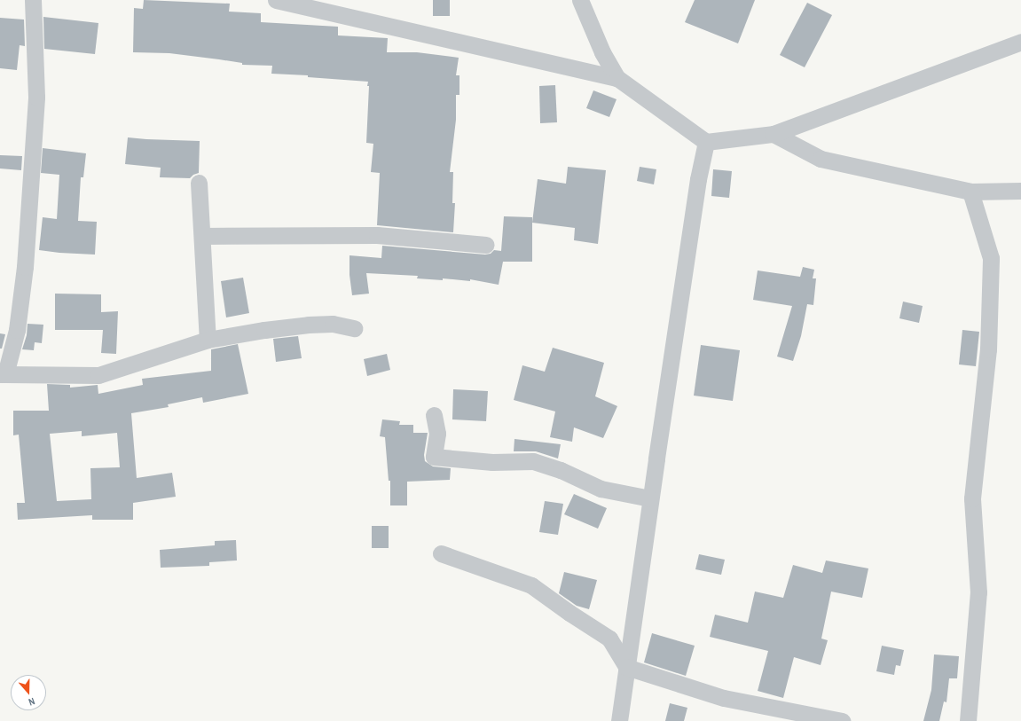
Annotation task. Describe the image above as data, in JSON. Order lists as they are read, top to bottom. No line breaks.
{"north":"bottom"}
